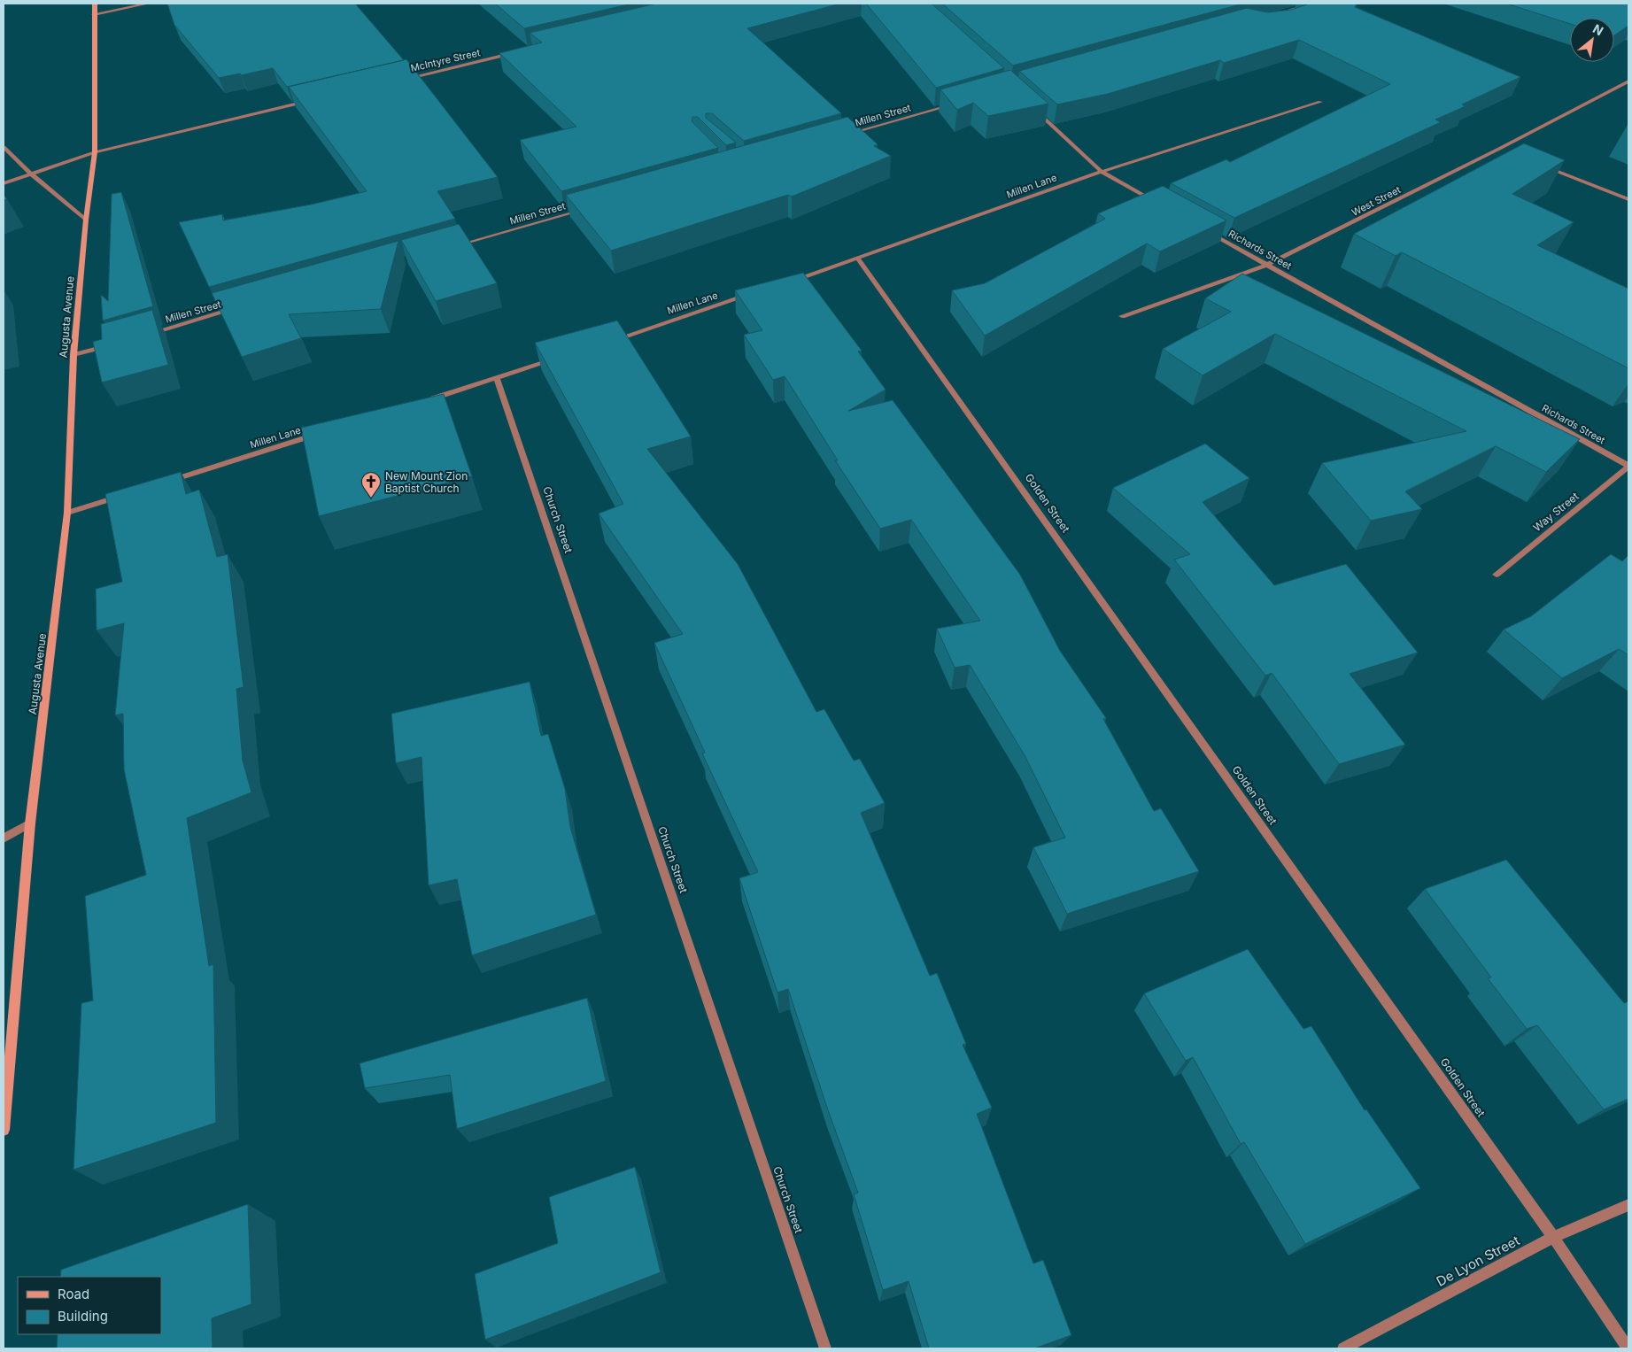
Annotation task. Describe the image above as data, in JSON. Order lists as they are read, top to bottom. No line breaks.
{"streets":{"main road":["Augusta Avenue"],"street":["McIntyre Street","Millen Street","Millen Lane","West Street","Richards Street","Golden Street","Way Street","Church Street","De Lyon Street"]},"crossings":[["Millen Lane","Golden Street"],["West Street","Richards Street"],["Richards Street","Way Street"],["Golden Street","De Lyon Street"]],"places":{"church":["New Mount Zion Baptist Church"]},"legend":["Road","Building"],"north":"top right"}
